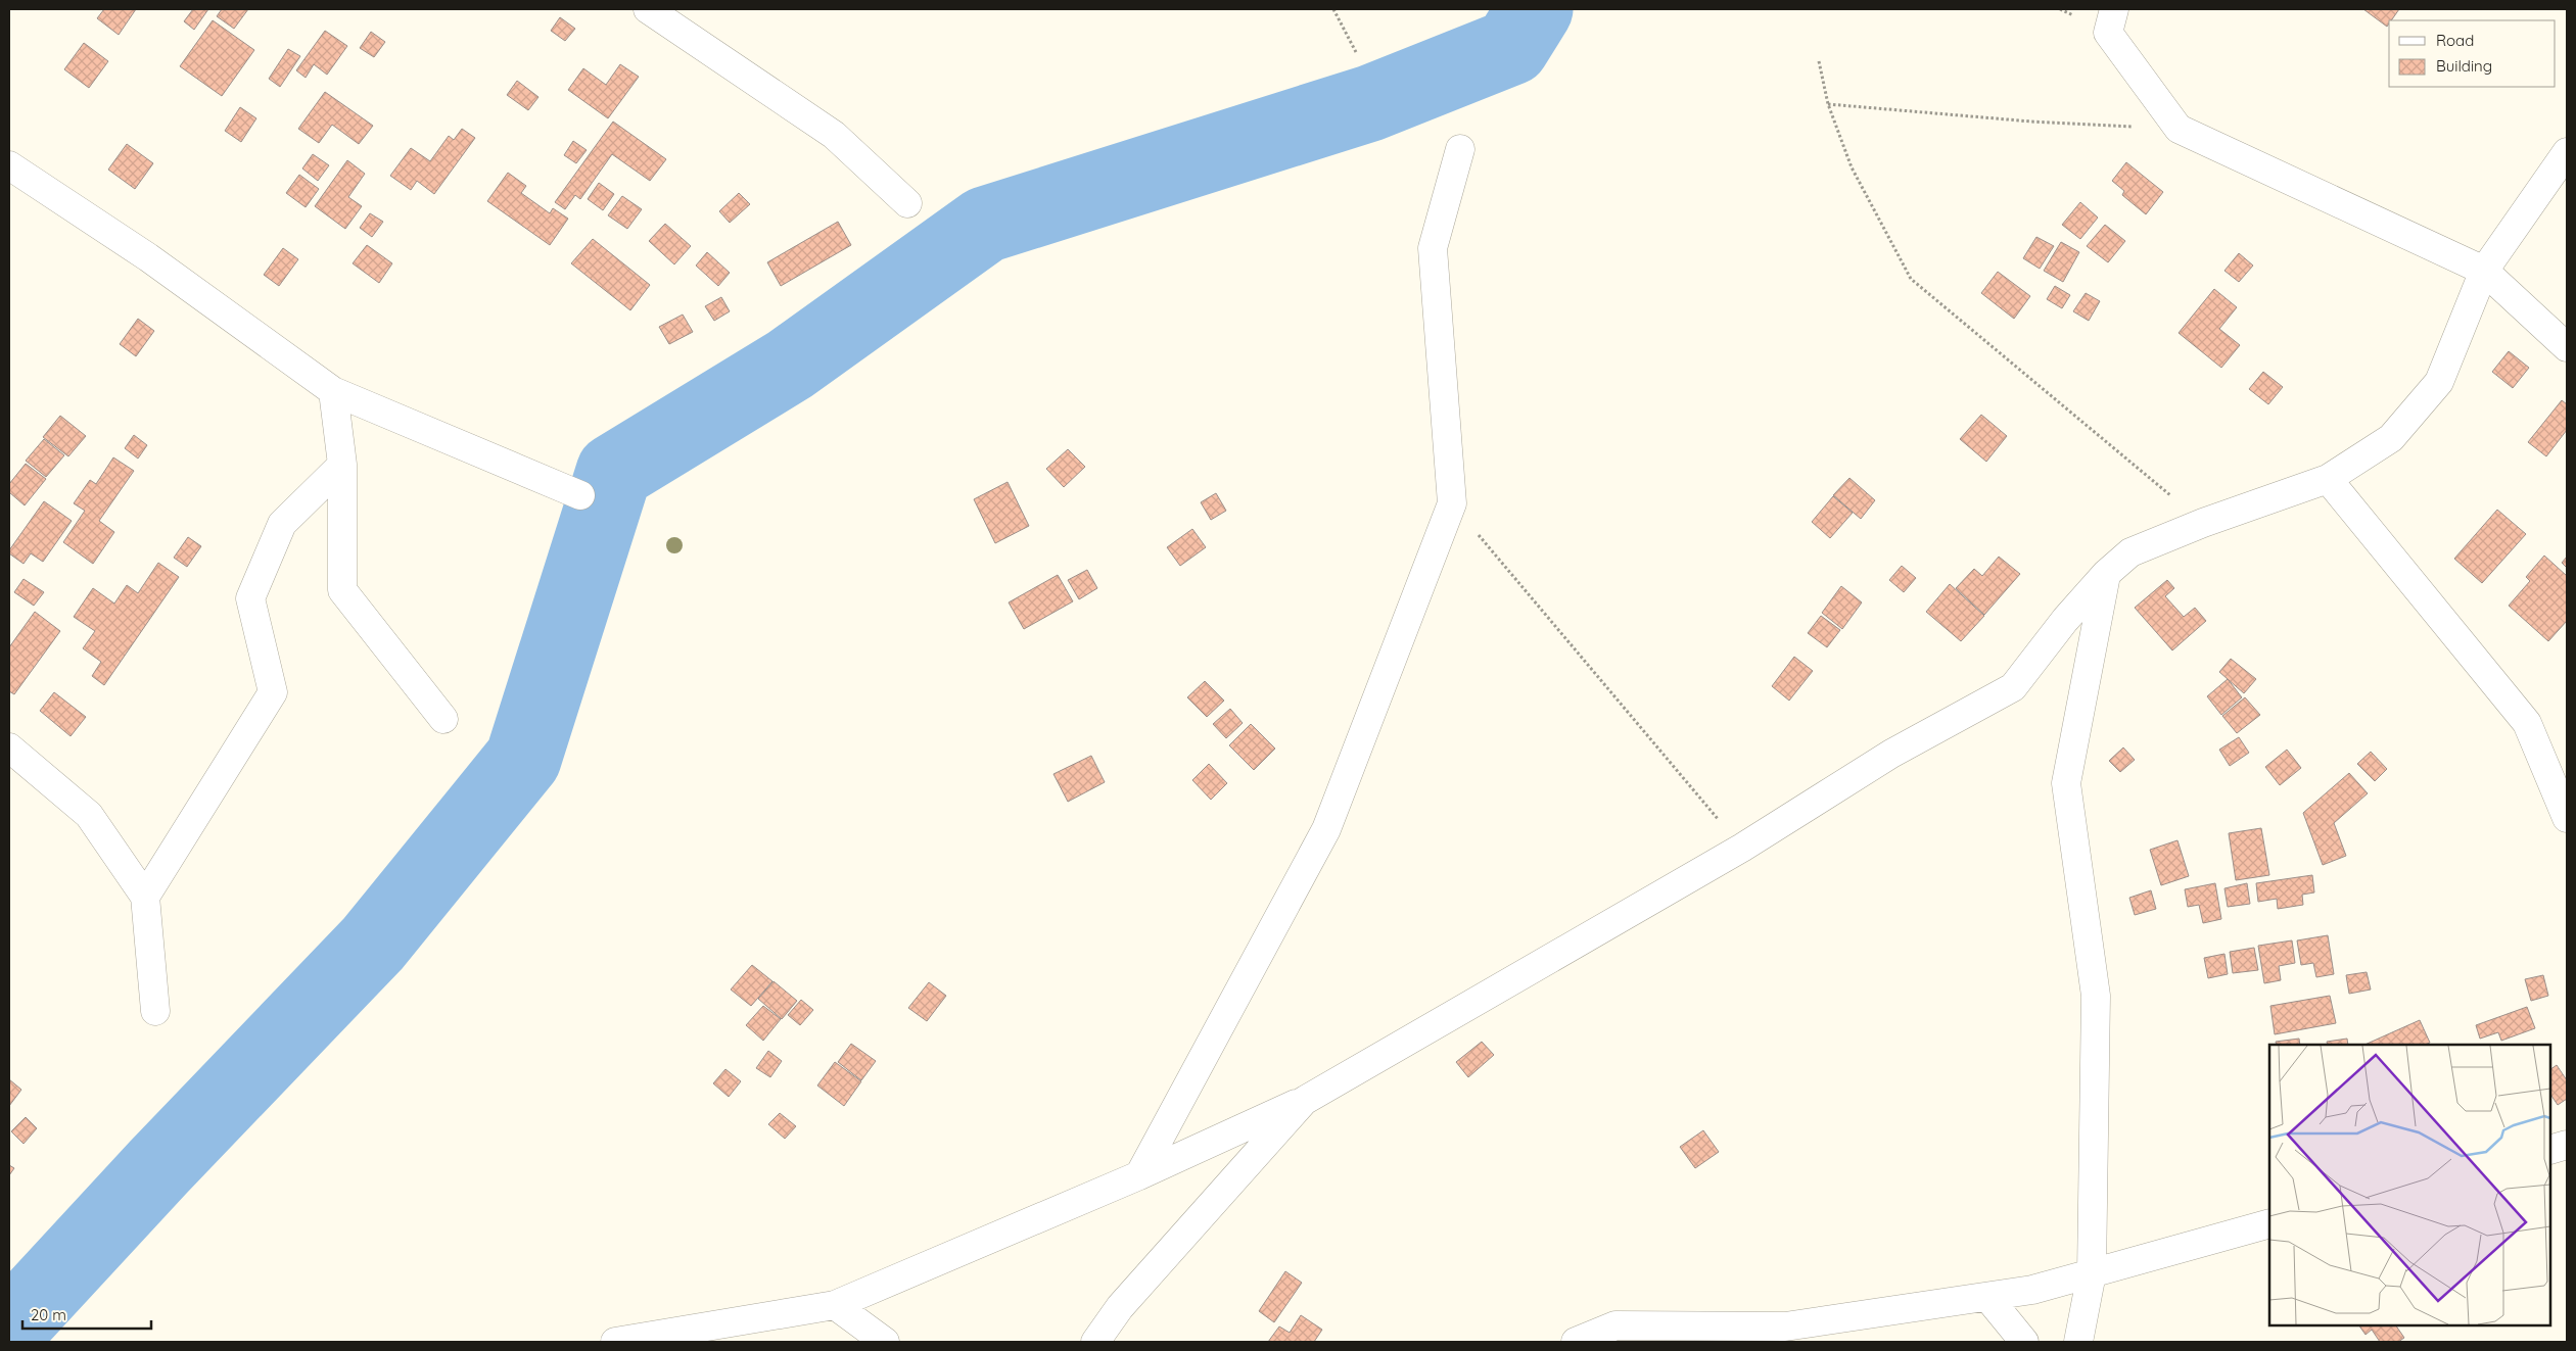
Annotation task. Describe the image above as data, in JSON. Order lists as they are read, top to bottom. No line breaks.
{"legend":["Road","Building"],"scale_bar":"20 m"}
